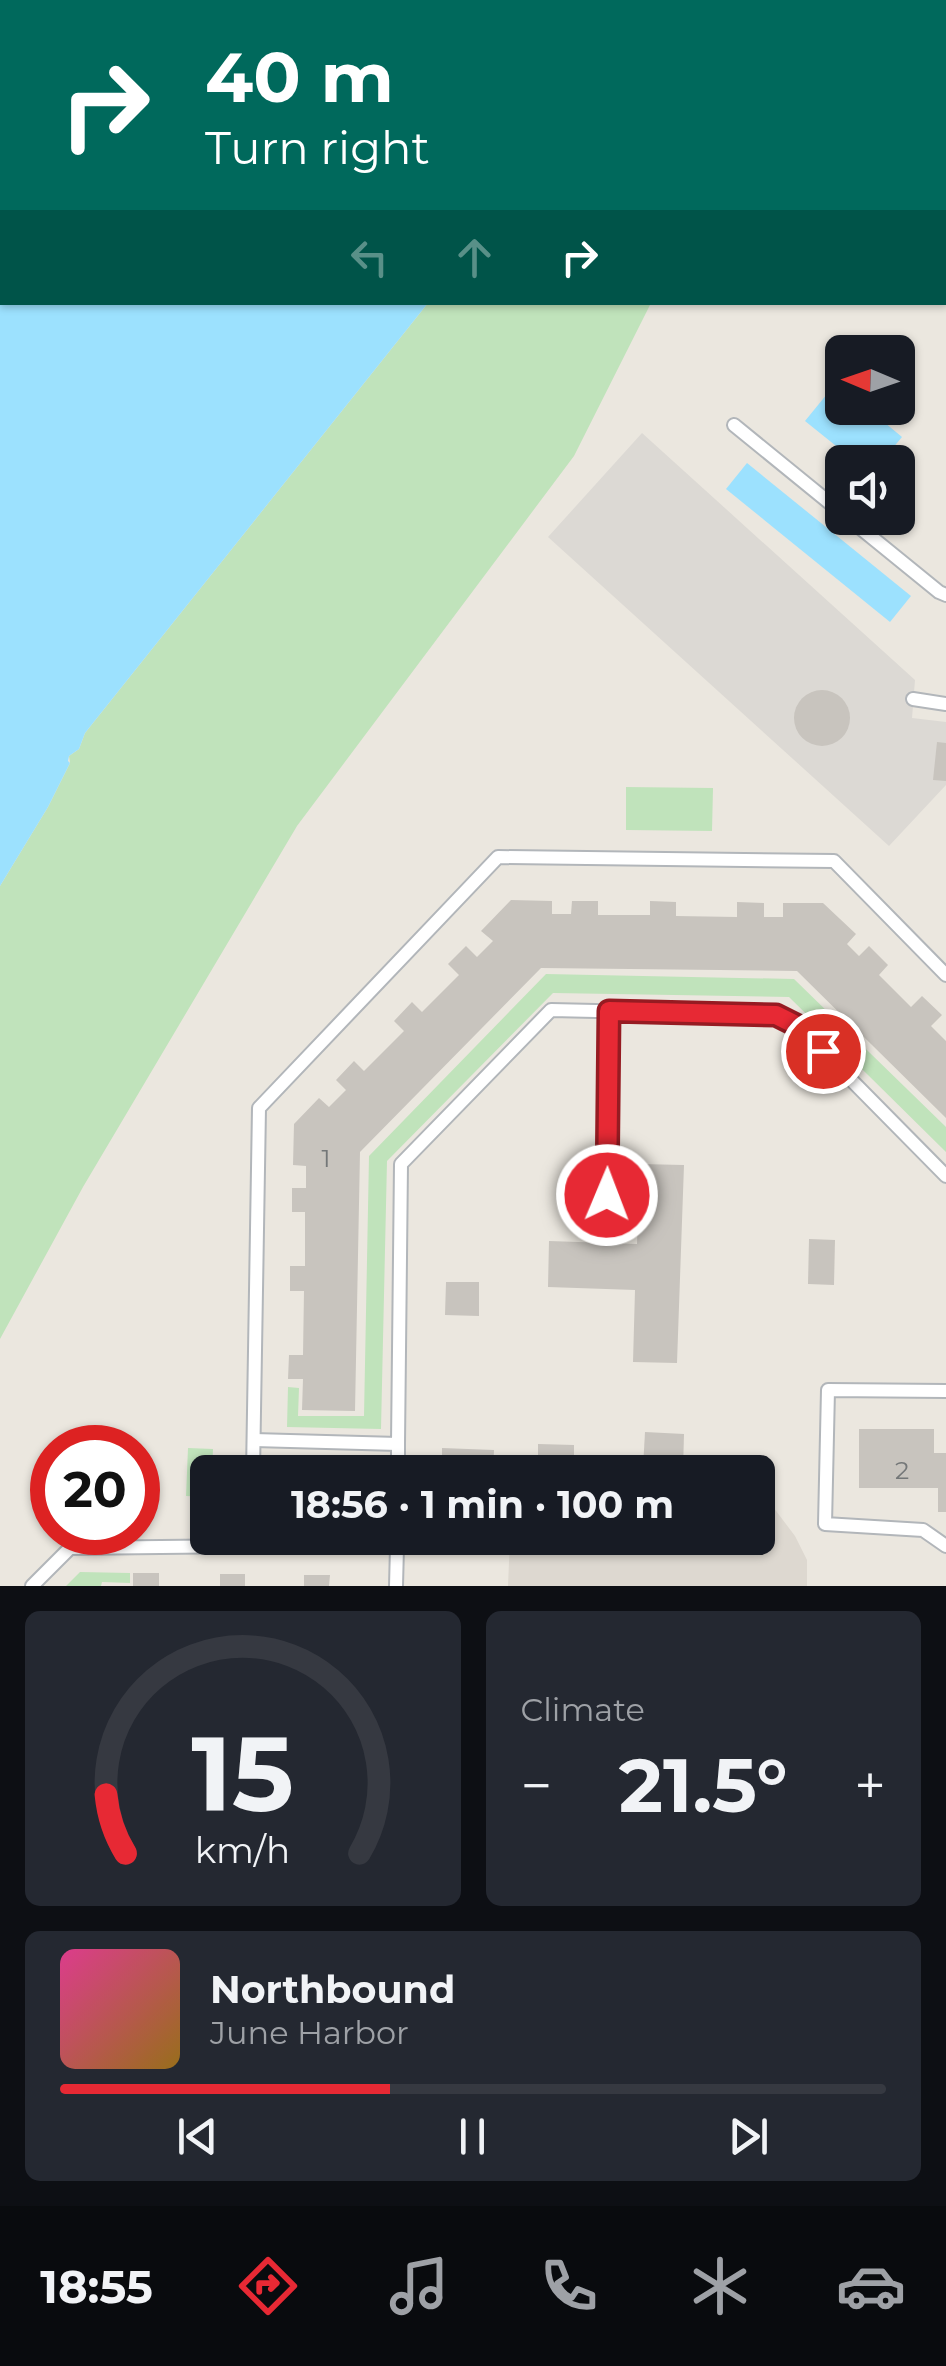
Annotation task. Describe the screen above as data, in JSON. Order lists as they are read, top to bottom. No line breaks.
{"house_numbers":["1","2"],"north":"left","page":{"turn":["40 m","Turn right"],"limit":"20","trip":"18:56 · 1 min · 100 m","tile":"Climate","heat":["−","21.5°","+"],"song":["Northbound","June Harbor"],"tabs":"18:55","gauge":["15","km/h"]}}
